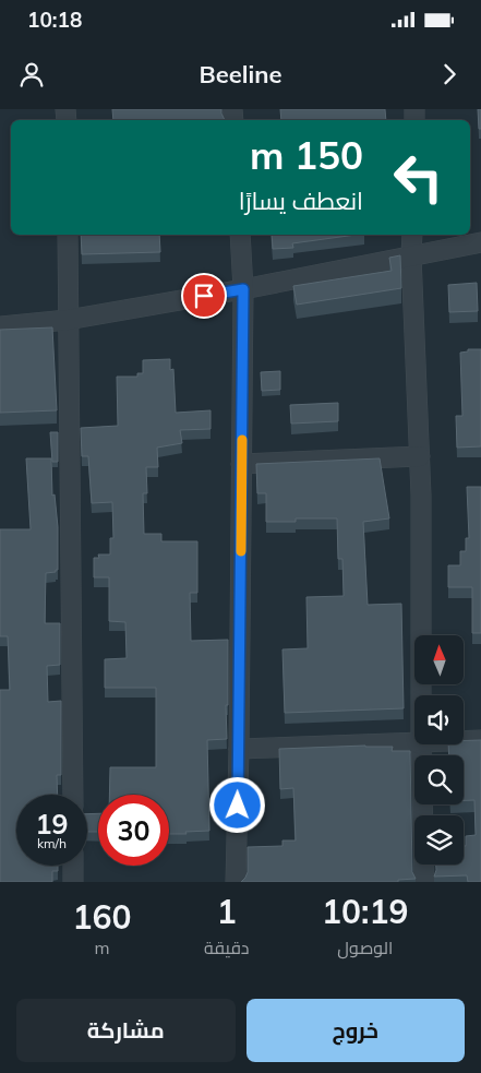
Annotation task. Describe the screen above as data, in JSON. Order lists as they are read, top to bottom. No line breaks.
{"north":"top","page":{"status":"10:18","header":"Beeline","turn":["150 m","انعطف يسارًا"],"speed":"19 km/h","limit":"30","eta":["10:19","الوصول","1","دقيقة","160","m"],"buttons":["خروج","مشاركة"]}}
